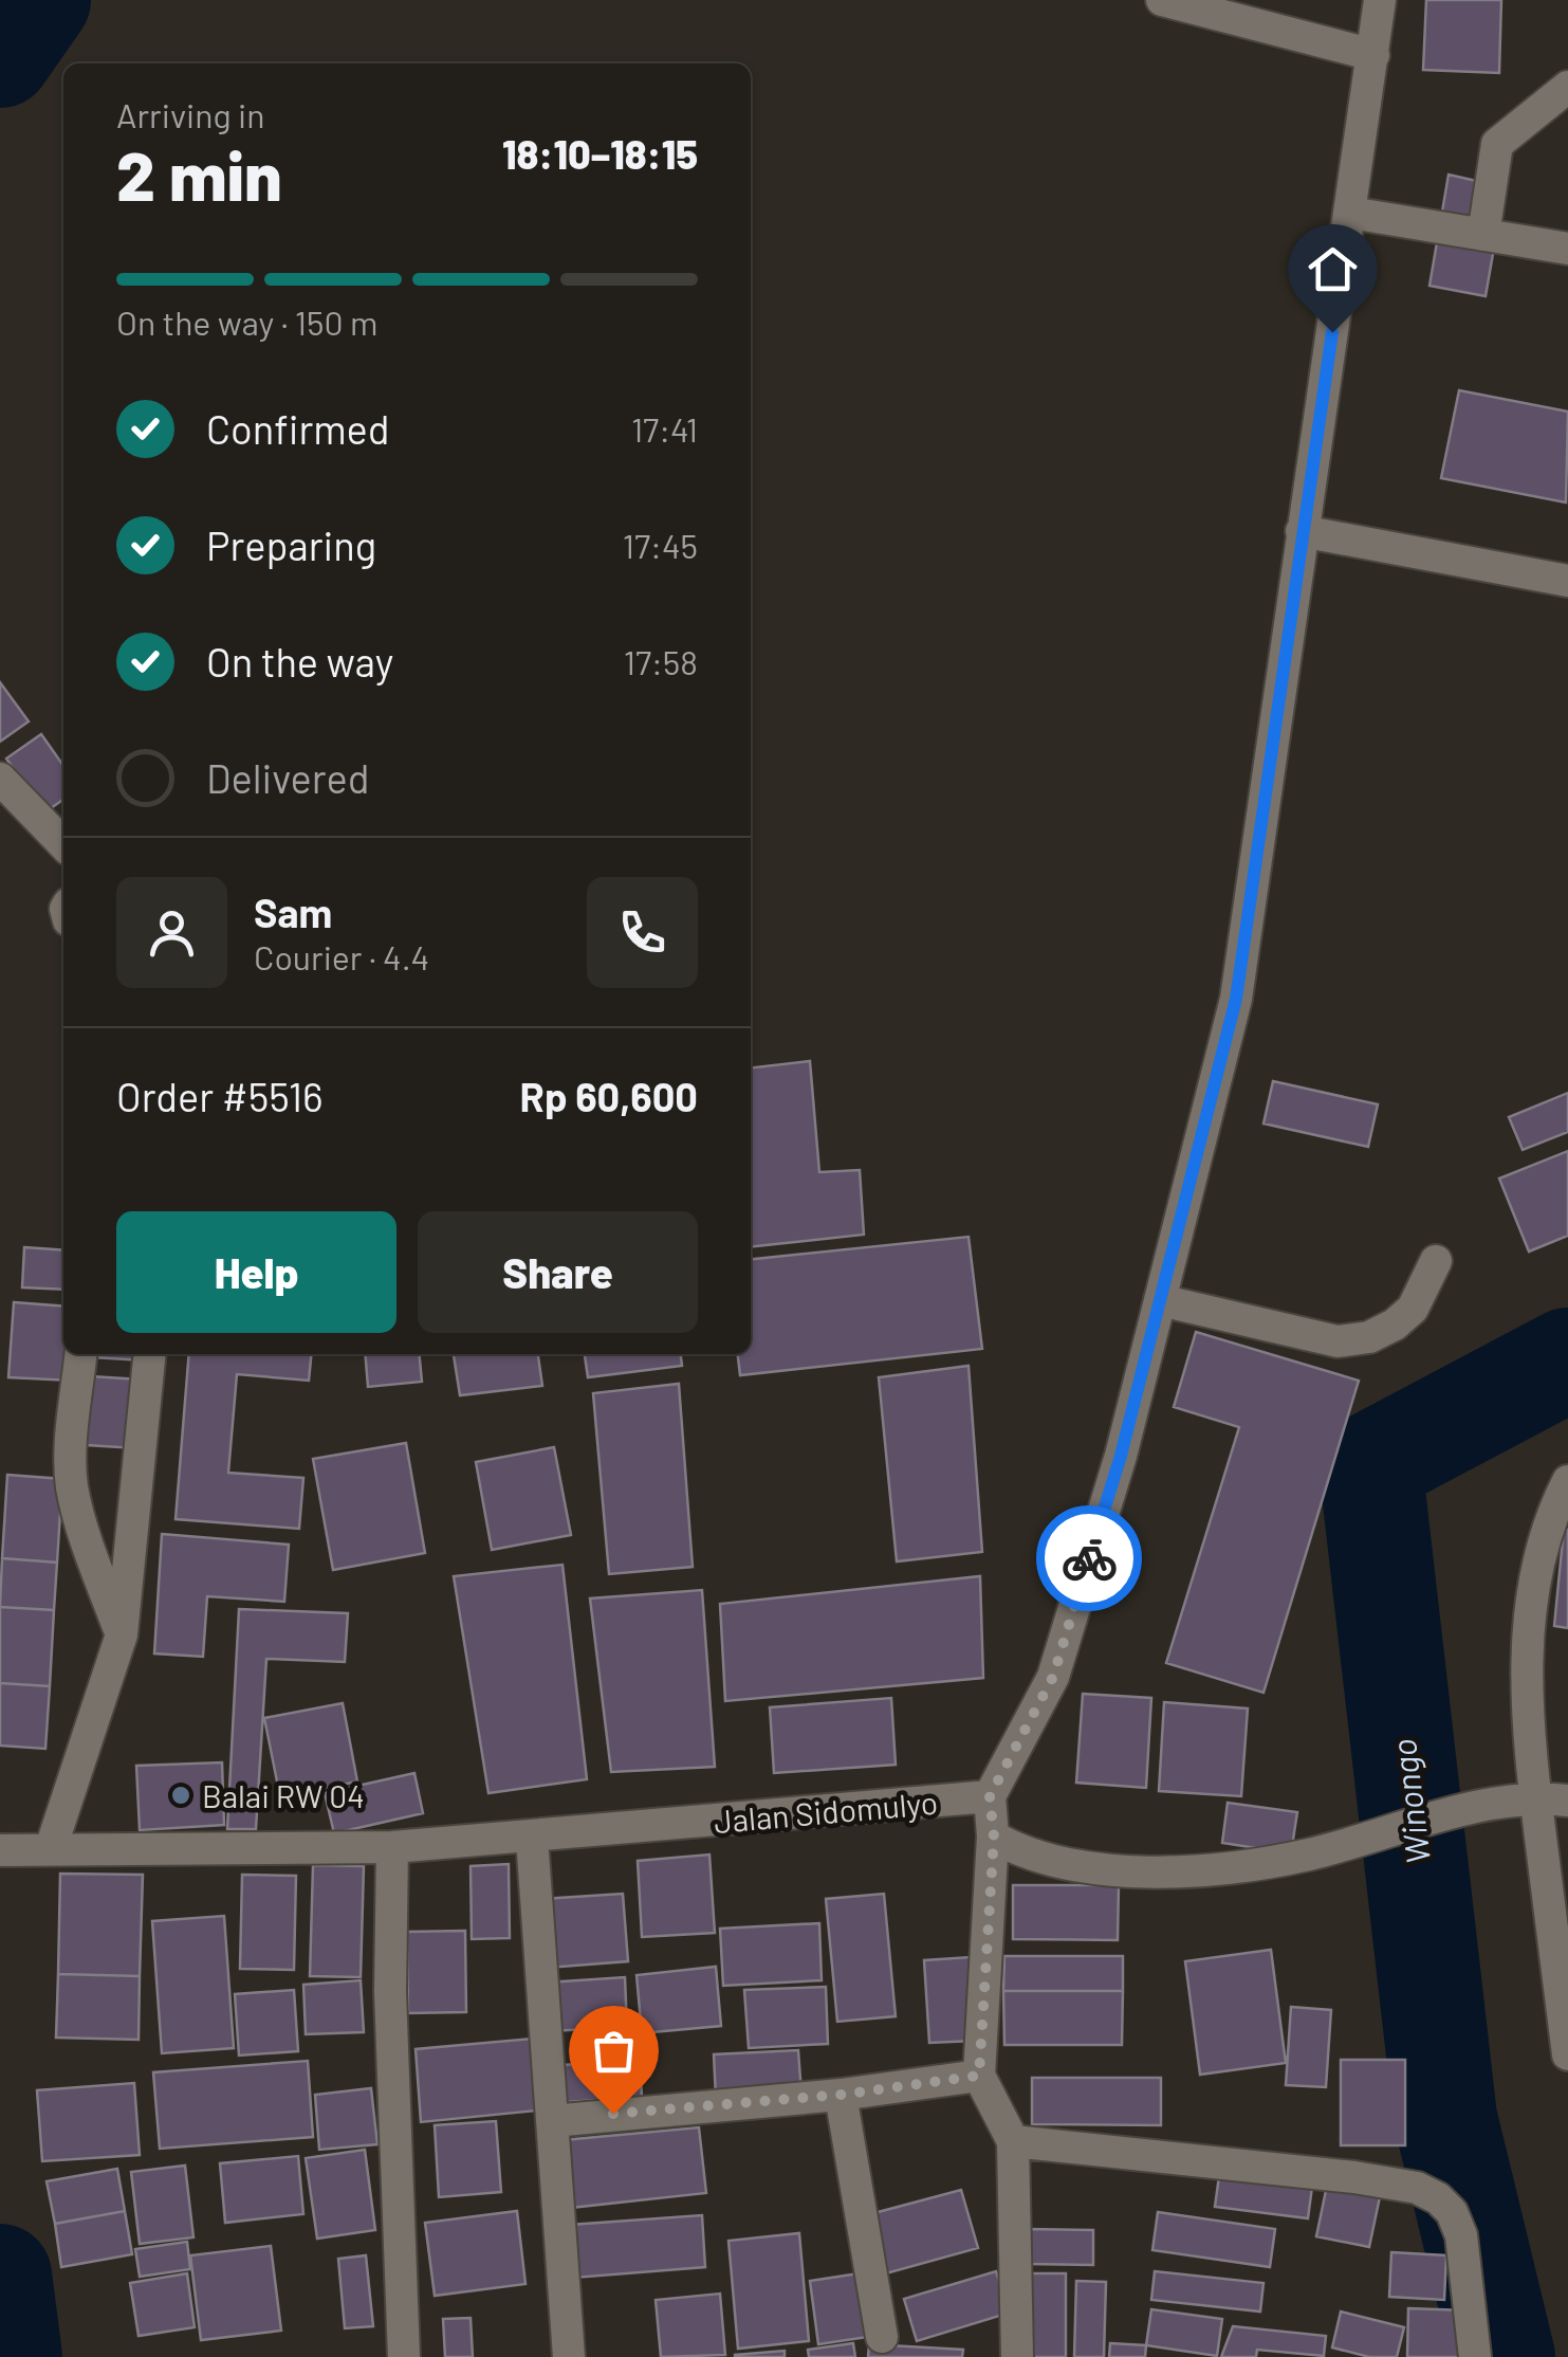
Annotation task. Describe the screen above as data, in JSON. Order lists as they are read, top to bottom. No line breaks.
{"streets":{"street":["Jalan Sidomulyo"]},"water":["Winongo"],"places":["Balai RW 04"],"page":{"heading":["2 min","Arriving in","18:10–18:15"],"panel":["Sam","Courier · 4.4","Order #5516","Rp 60,600"],"bar":"On the way · 150 m","list":[["Confirmed","17:41"],["Preparing","17:45"],["On the way","17:58"],"Delivered"],"buttons":["Help","Share"]}}
